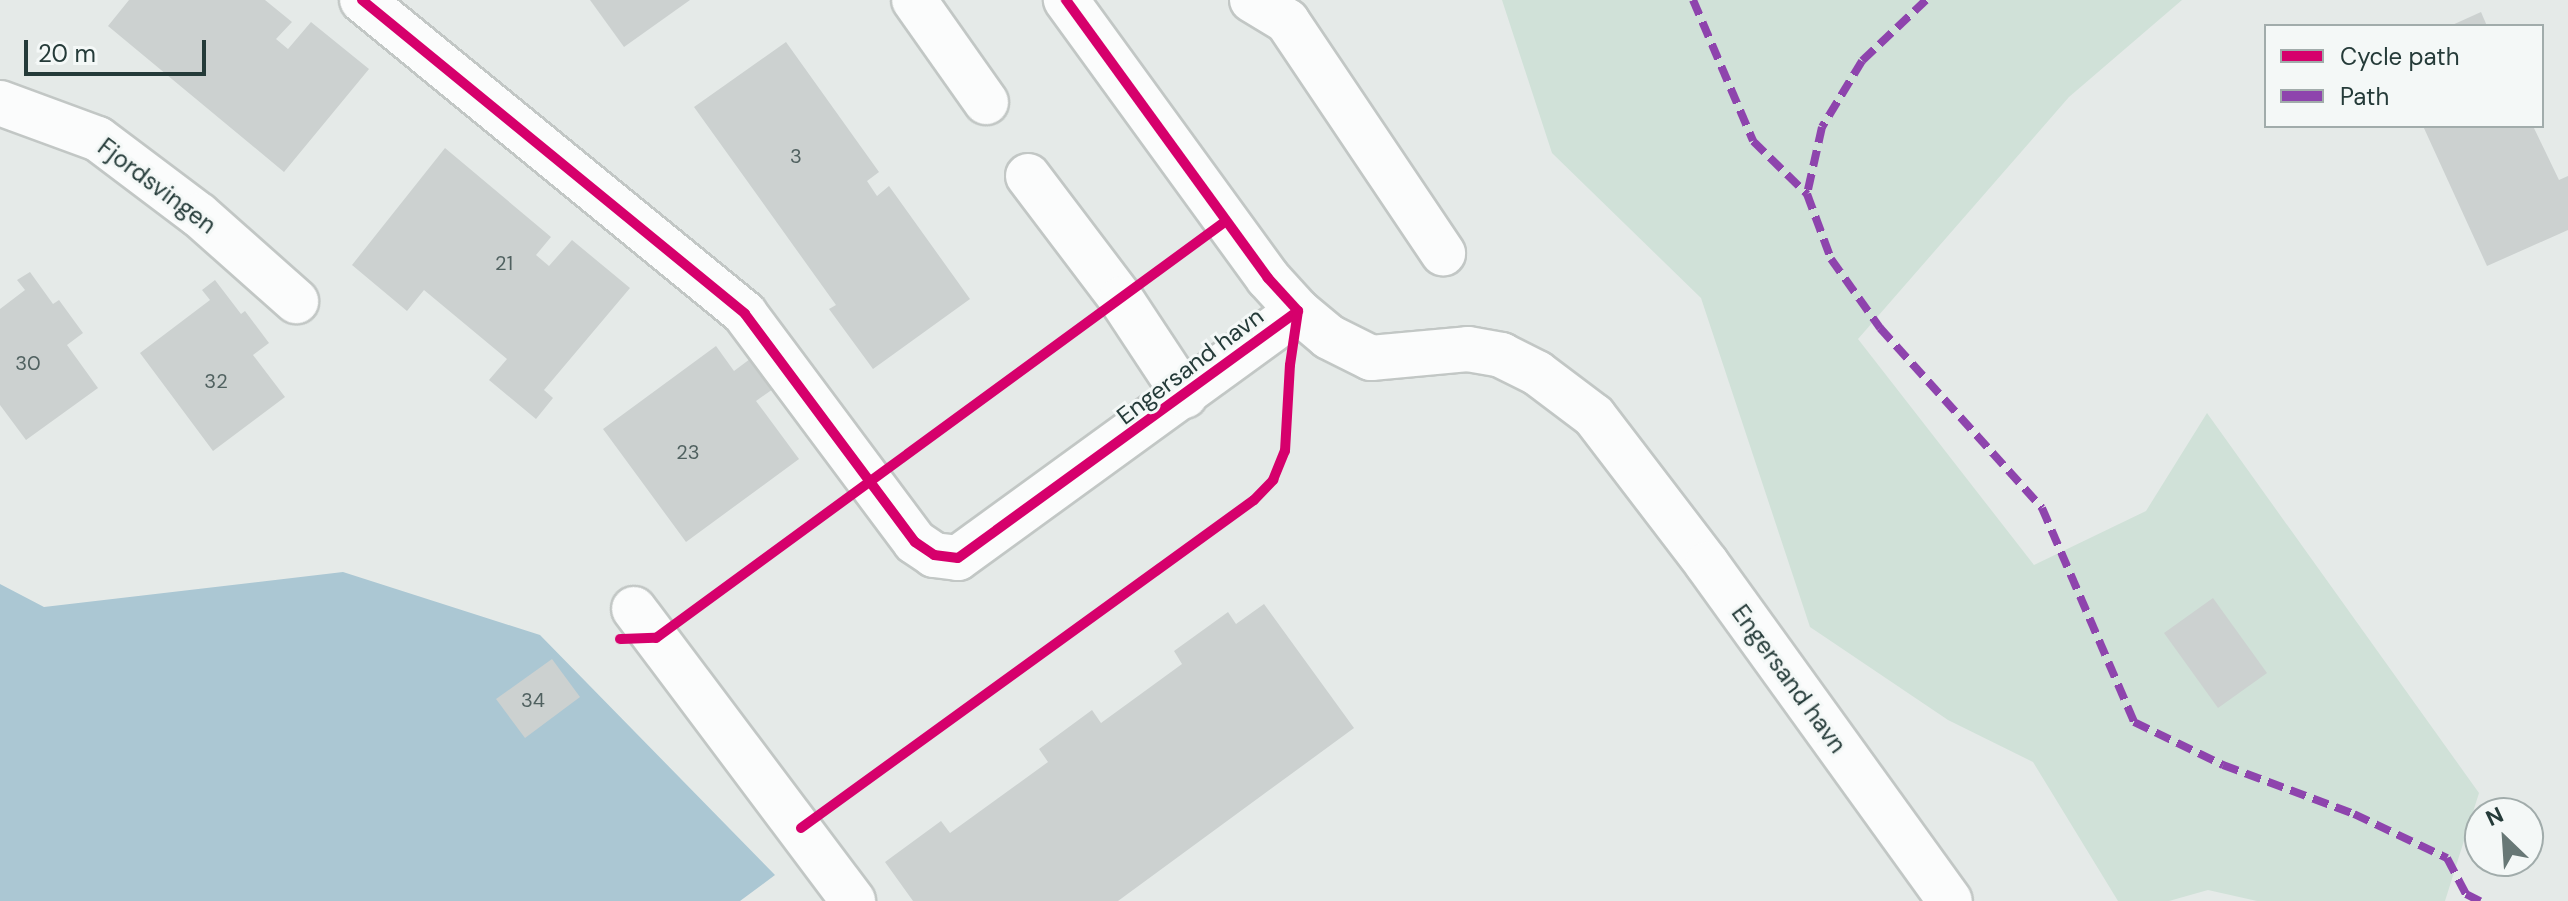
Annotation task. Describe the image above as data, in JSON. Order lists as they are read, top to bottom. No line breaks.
{"streets":{"street":["Fjordsvingen","Engersand havn"]},"house_numbers":["3","21","30","32","23","34"],"legend":["Cycle path","Path"],"scale_bar":"20 m","north":"top left"}
